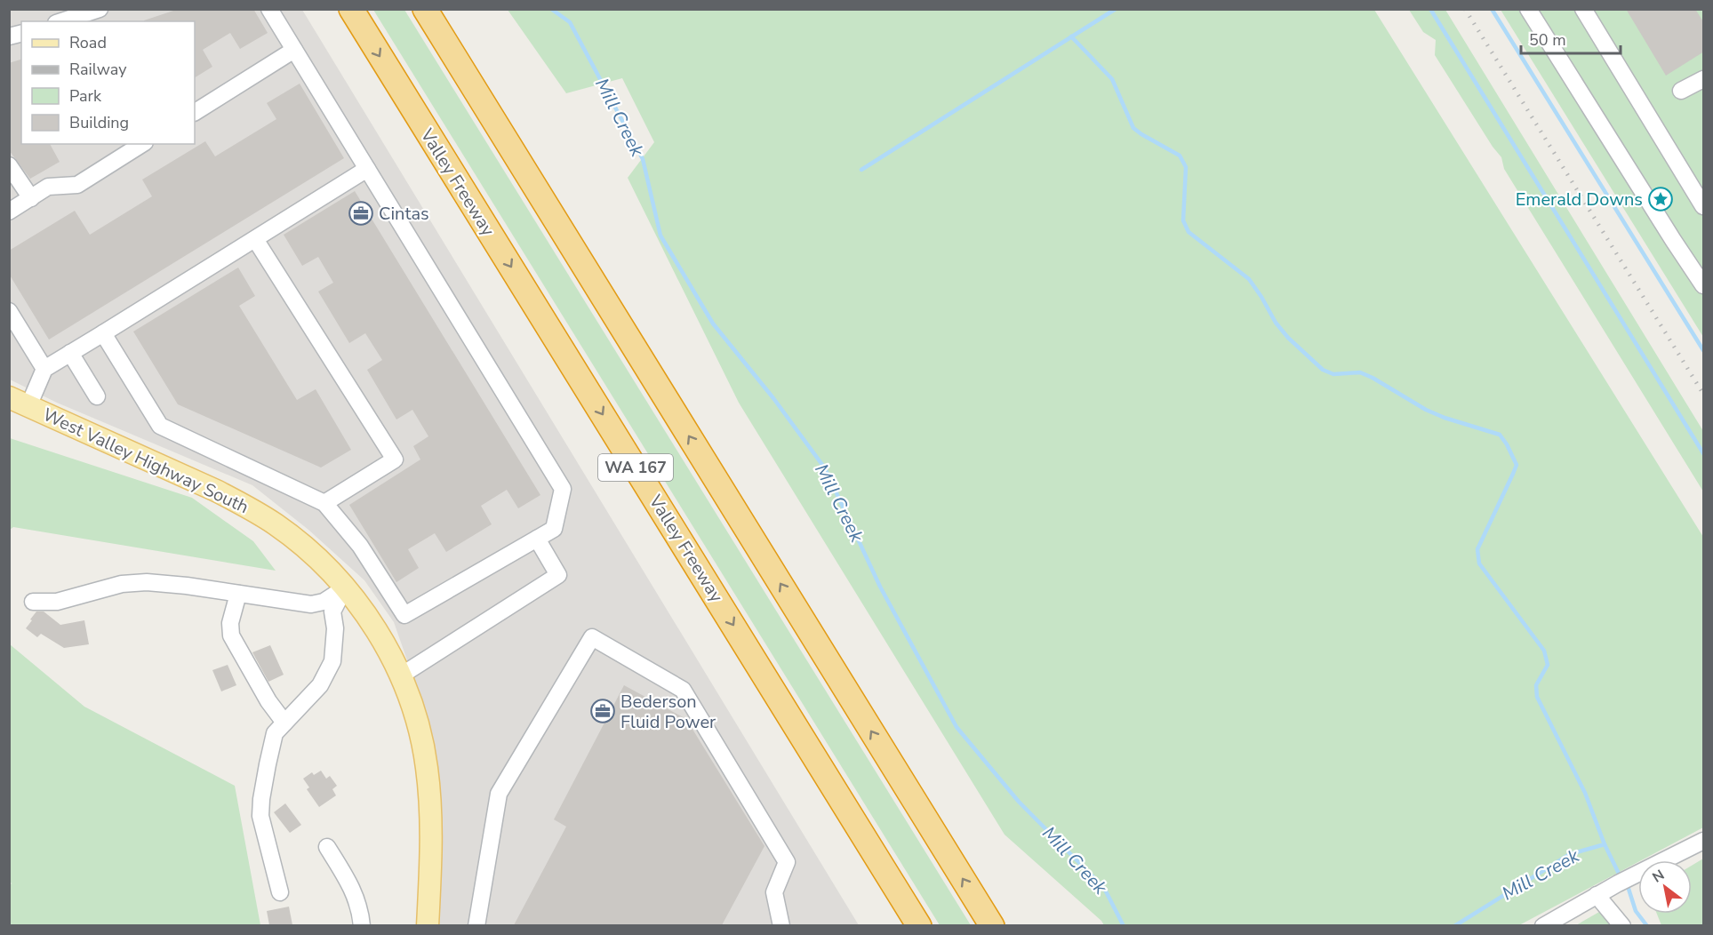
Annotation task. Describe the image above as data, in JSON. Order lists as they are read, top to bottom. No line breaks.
{"streets":{"highway":["Valley Freeway","WA 167"],"main road":["West Valley Highway South"]},"water":["Mill Creek"],"places":{"place":["Emerald Downs"],"office":["Cintas","Bederson Fluid Power"]},"legend":["Road","Railway","Park","Building"],"scale_bar":"50 m","north":"top left"}
